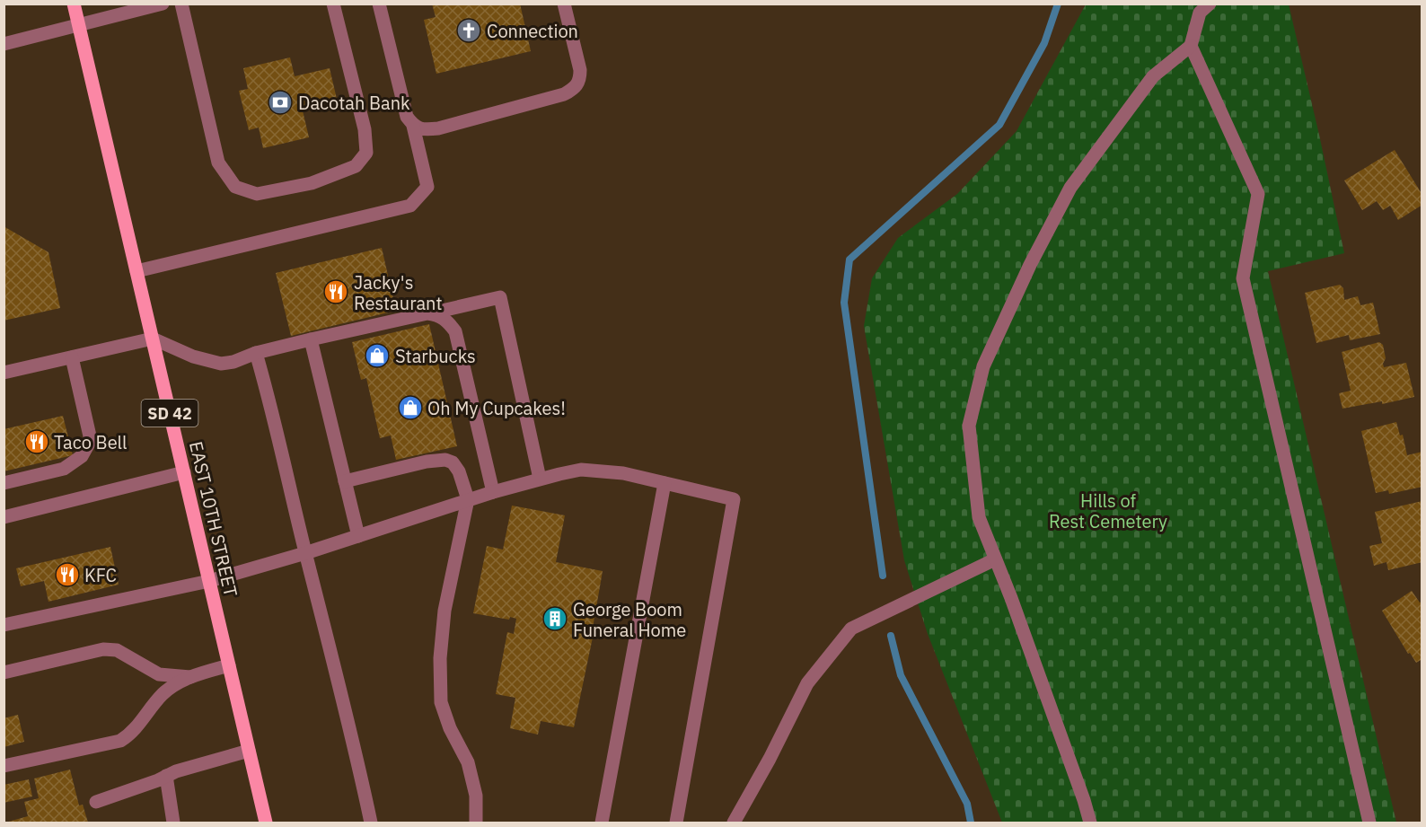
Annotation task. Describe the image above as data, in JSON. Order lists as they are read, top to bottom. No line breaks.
{"streets":{"main road":["SD 42","EAST 10TH STREET"]},"parks":["Hills of Rest Cemetery"],"places":{"church":["Connection"],"bank":["Dacotah Bank"],"restaurant":["Jacky's Restaurant","Taco Bell","KFC"],"shop":["Starbucks","Oh My Cupcakes!"],"building":["George Boom Funeral Home"]}}
